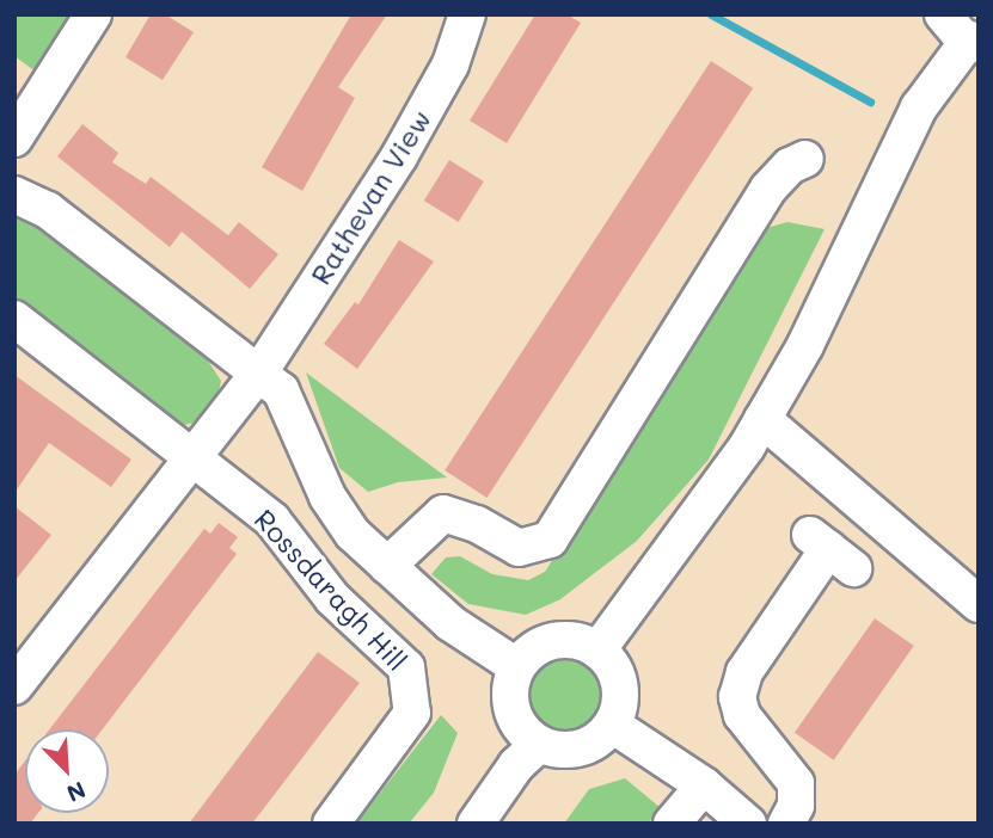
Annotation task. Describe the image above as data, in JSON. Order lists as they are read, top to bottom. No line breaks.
{"streets":{"street":["Rathevan View","Rossdaragh Hill"]},"crossings":[["Rathevan View","Rossdaragh Hill"]],"north":"bottom right"}
